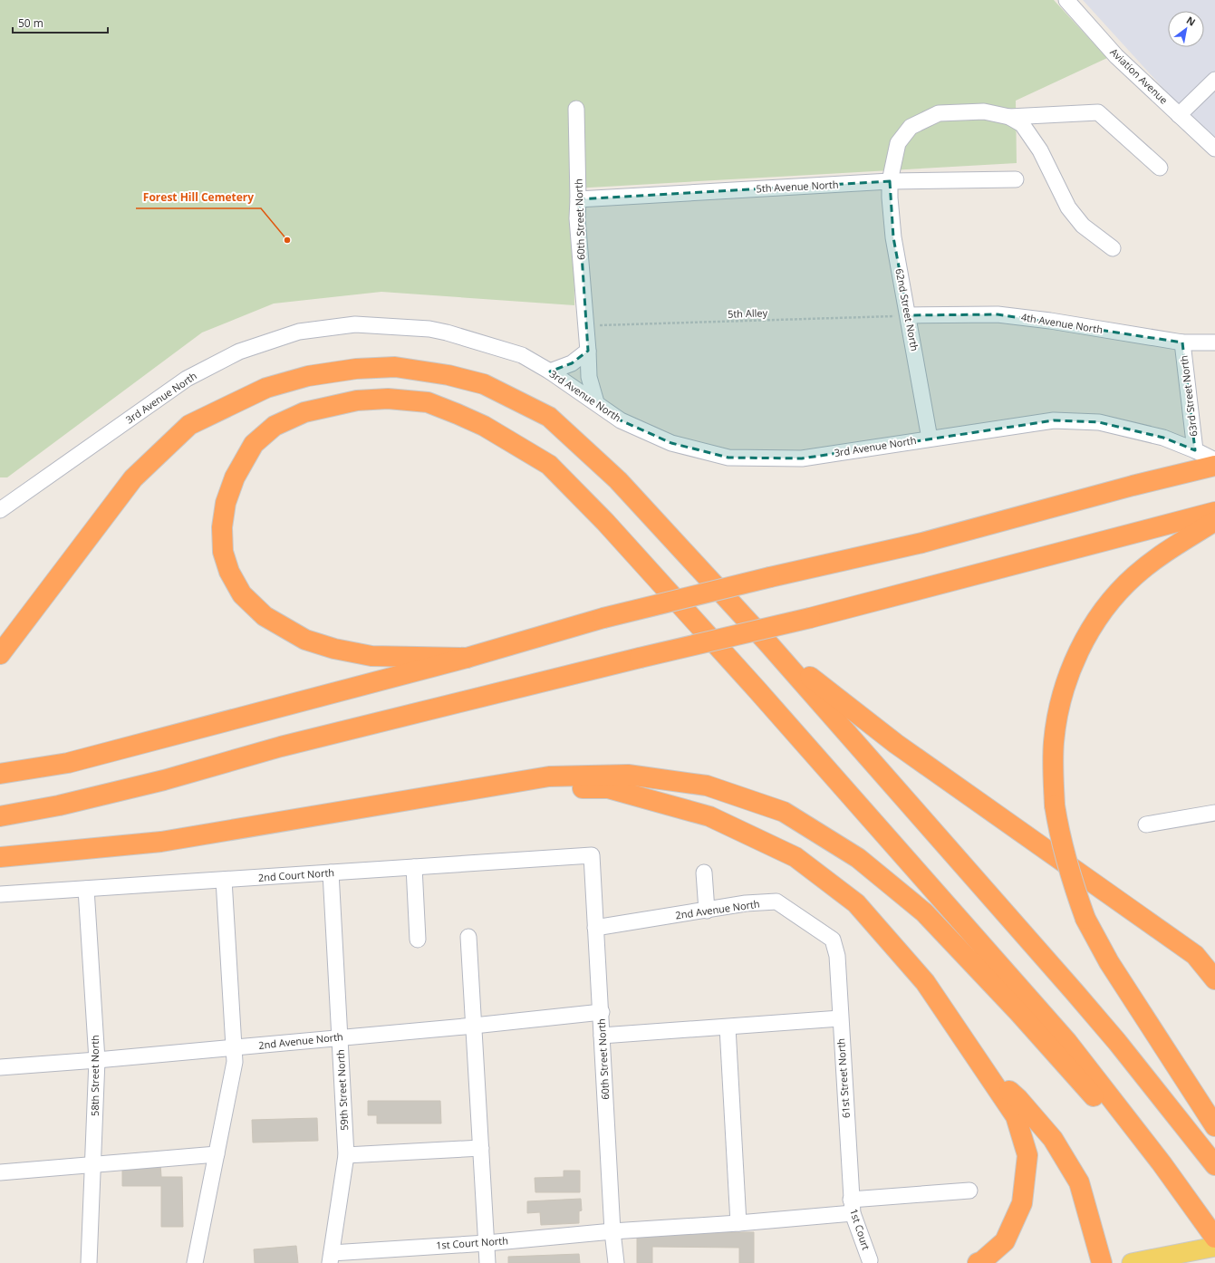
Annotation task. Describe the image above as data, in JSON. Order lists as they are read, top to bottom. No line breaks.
{"streets":{"street":["Aviation Avenue","5th Avenue North","60th Street North","62nd Street North","4th Avenue North","3rd Avenue North","63rd Street North","2nd Court North","2nd Avenue North","58th Street North","61st Street North","59th Street North","1st Court","1st Court North"],"path":["5th Alley"]},"crossings":[["5th Avenue North","60th Street North"],["5th Avenue North","62nd Street North"],["60th Street North","5th Alley"],["60th Street North","3rd Avenue North"],["60th Street North","2nd Court North"],["60th Street North","2nd Avenue North"],["60th Street North","1st Court North"],["62nd Street North","5th Alley"],["62nd Street North","4th Avenue North"],["62nd Street North","3rd Avenue North"],["5th Alley","4th Avenue North"],["4th Avenue North","63rd Street North"],["3rd Avenue North","63rd Street North"],["2nd Court North","58th Street North"],["2nd Court North","59th Street North"],["2nd Avenue North","58th Street North"],["2nd Avenue North","61st Street North"],["2nd Avenue North","59th Street North"],["61st Street North","1st Court"],["61st Street North","1st Court North"],["59th Street North","1st Court North"],["1st Court","1st Court North"]],"places":["Forest Hill Cemetery"],"scale_bar":"50 m","north":"top right"}
